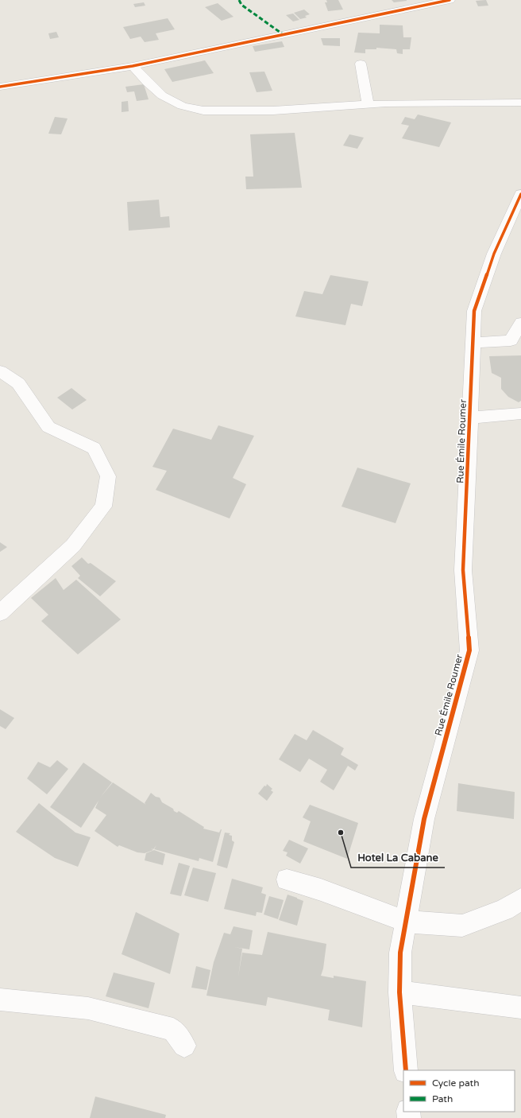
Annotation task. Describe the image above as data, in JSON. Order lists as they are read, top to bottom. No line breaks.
{"streets":{"street":["Rue Émile Roumer"]},"places":["Hotel La Cabane"],"legend":["Cycle path","Path"]}
